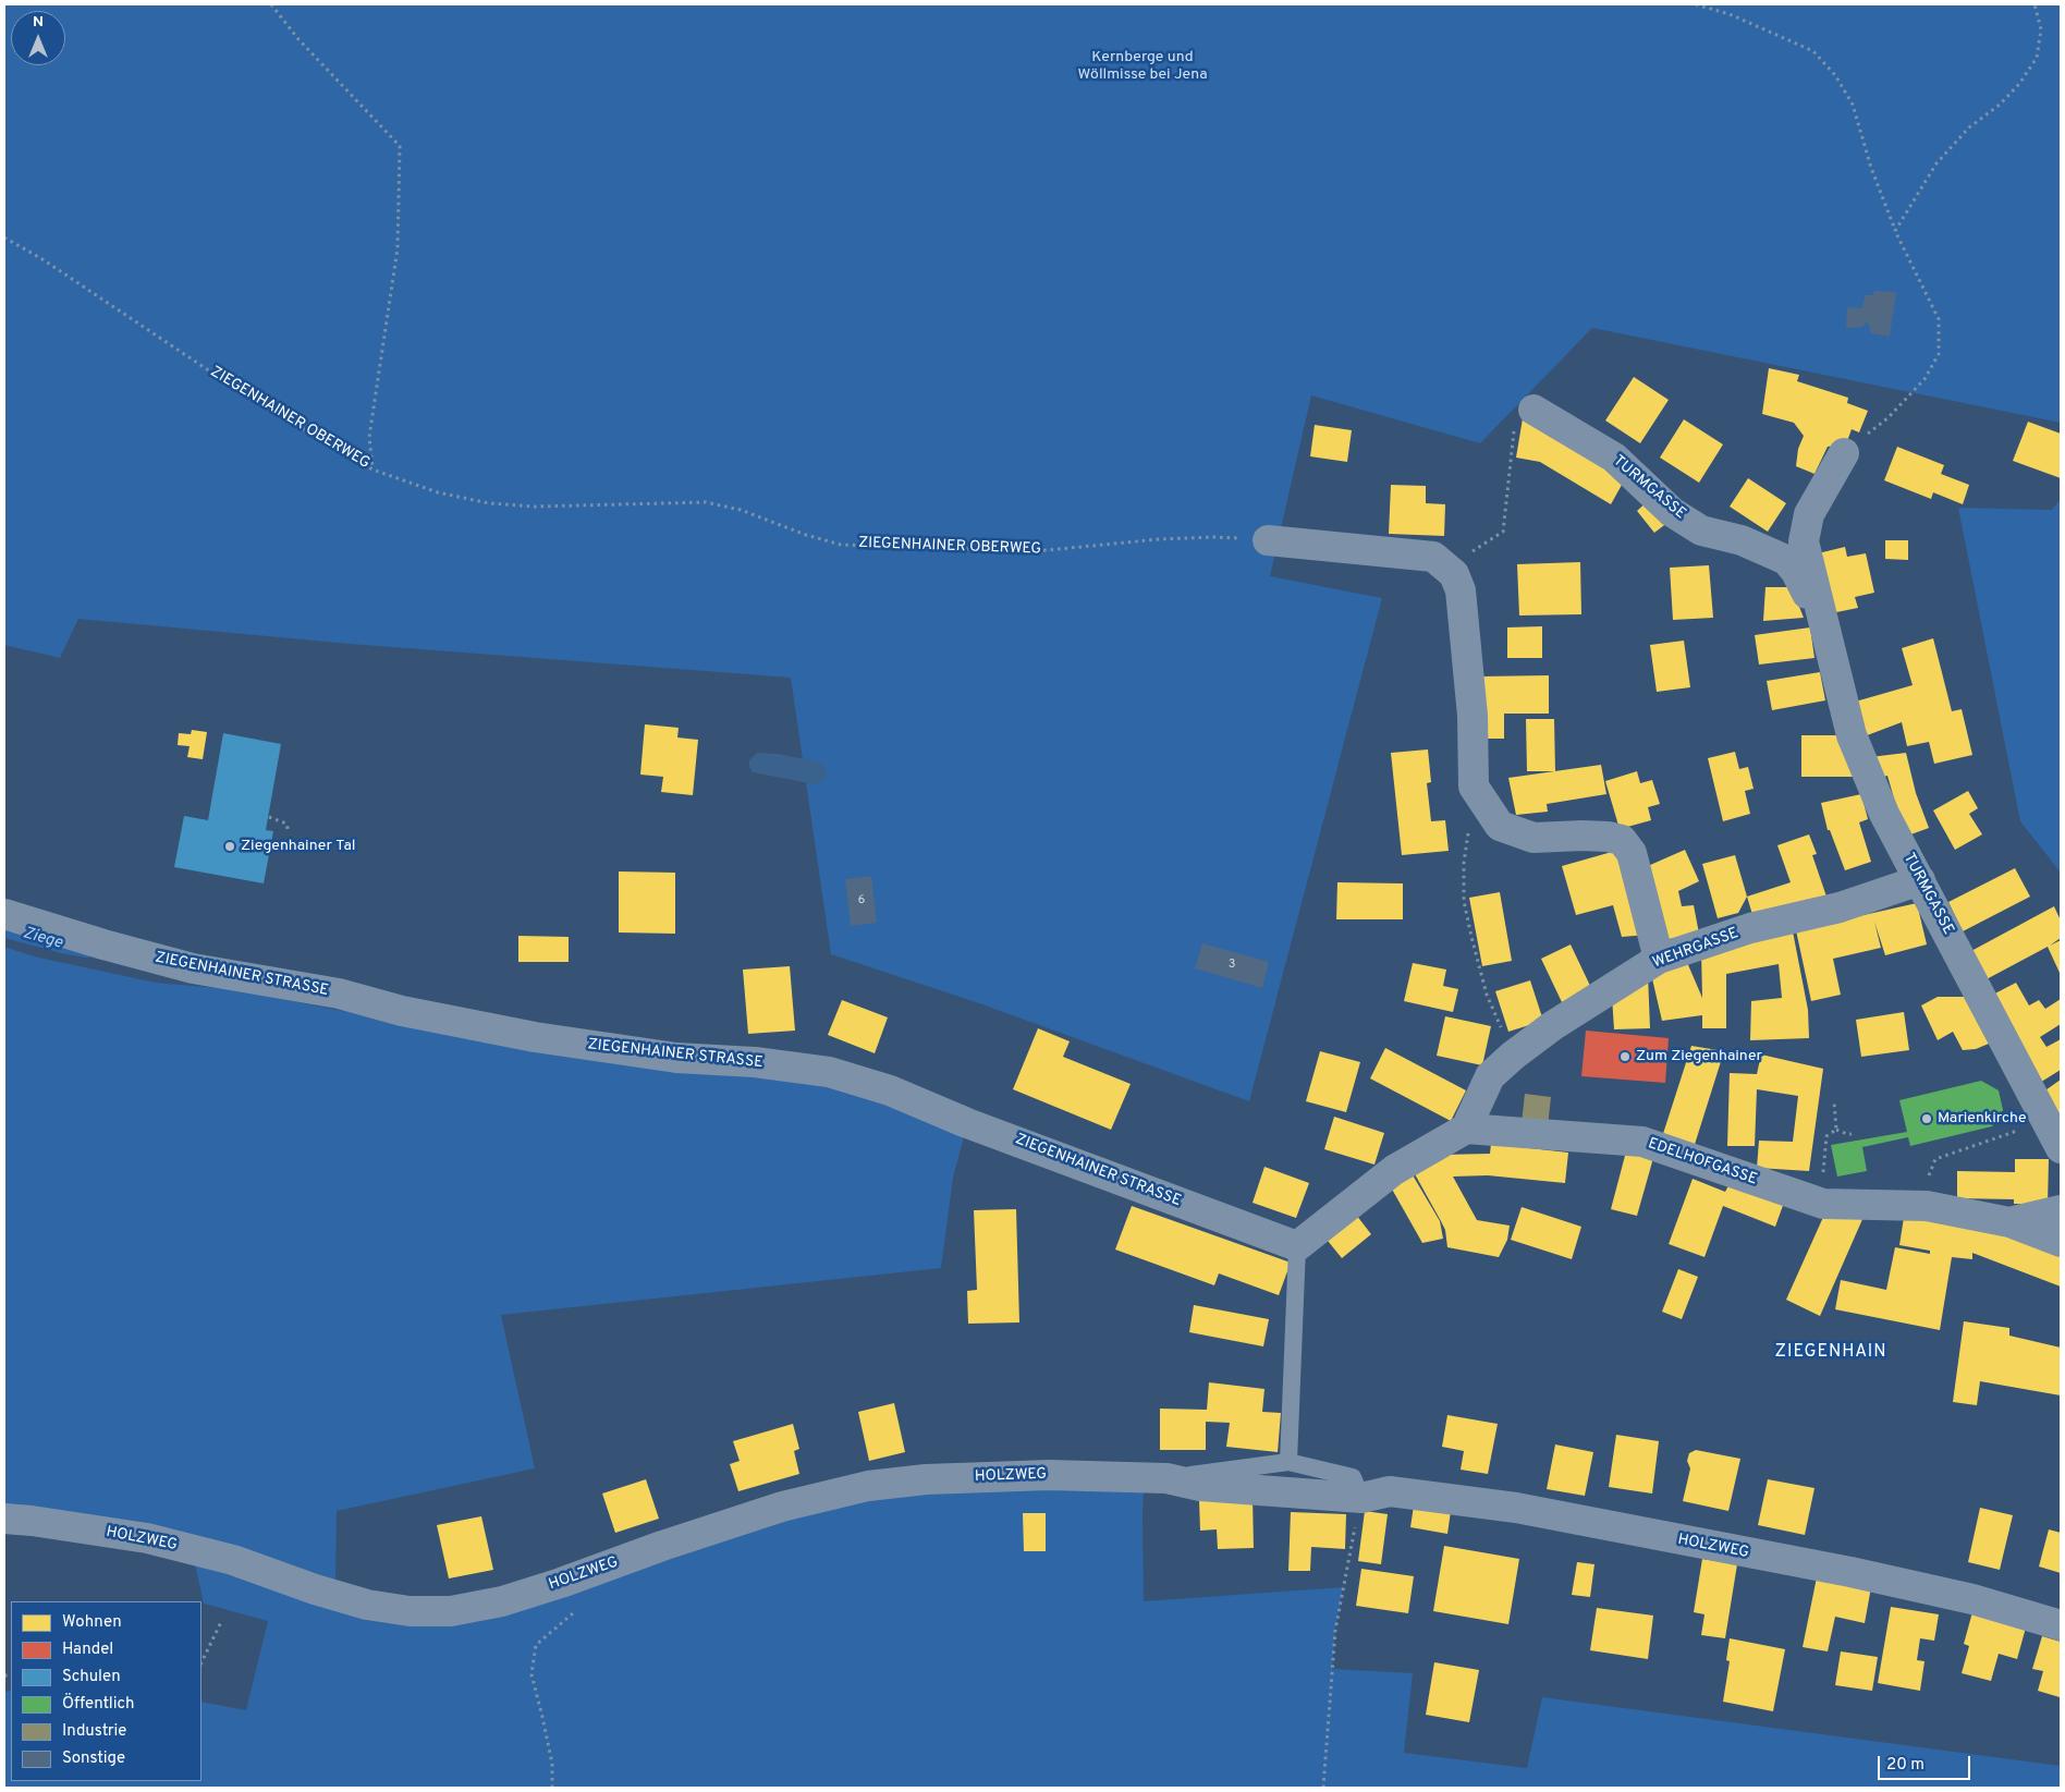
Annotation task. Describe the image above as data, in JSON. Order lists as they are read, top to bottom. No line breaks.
{"streets":{"street":["TURMGASSE","WEHRGASSE","ZIEGENHAINER STRASSE","EDELHOFGASSE","HOLZWEG"],"path":["ZIEGENHAINER OBERWEG"]},"crossings":[["TURMGASSE","WEHRGASSE"],["WEHRGASSE","EDELHOFGASSE"]],"districts":["ZIEGENHAIN"],"water":["Ziege"],"parks":["Kernberge und Wöllmisse bei Jena"],"places":["Ziegenhainer Tal","Zum Ziegenhainer","Marienkirche"],"house_numbers":["6","3"],"legend":["Wohnen","Handel","Schulen","Öffentlich","Industrie","Sonstige"],"scale_bar":"20 m","north":"top"}
